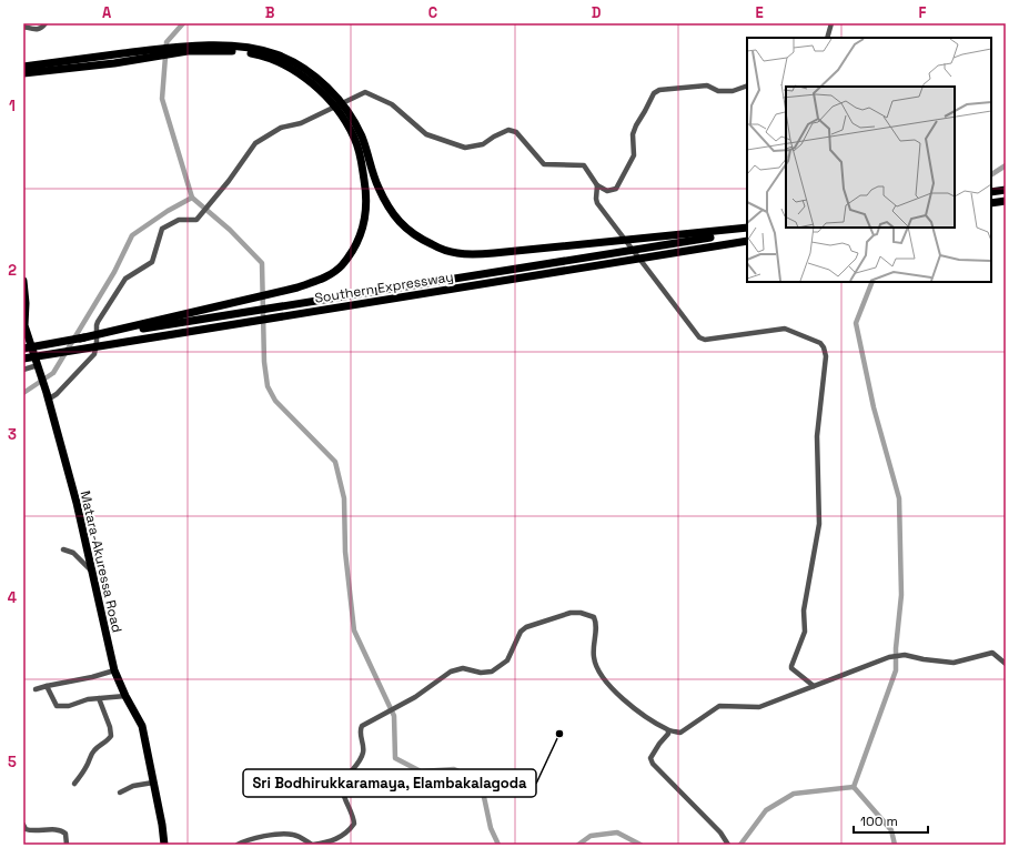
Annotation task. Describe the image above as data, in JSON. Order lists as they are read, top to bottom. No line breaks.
{"streets":{"highway":["Southern Expressway","Matara-Akuressa Road"]},"places":["Sri Bodhirukkaramaya, Elambakalagoda"],"scale_bar":"100 m","grid":{"columns":["A","B","C","D","E","F"],"rows":["1","2","3","4","5"]}}
